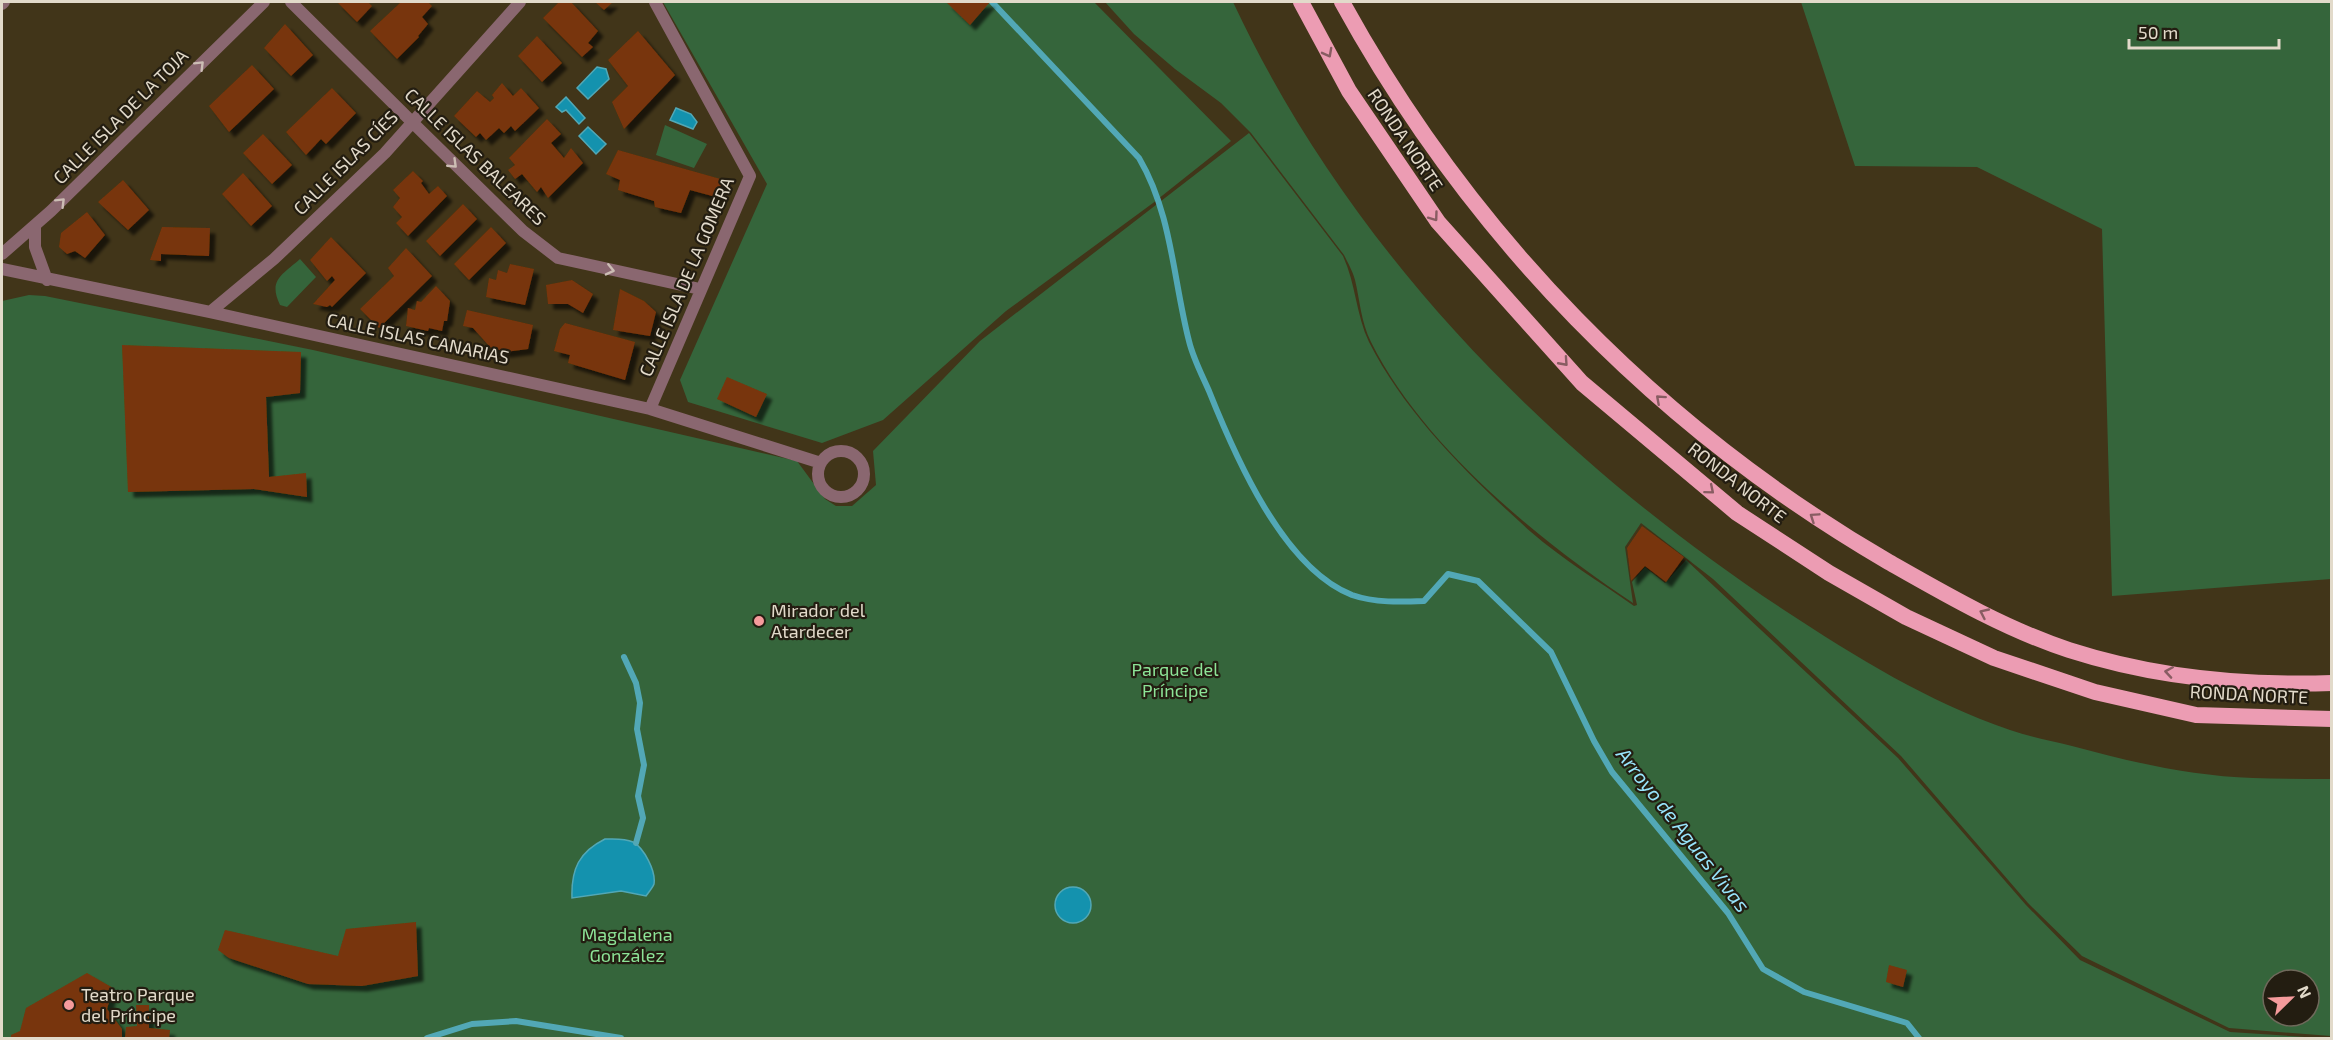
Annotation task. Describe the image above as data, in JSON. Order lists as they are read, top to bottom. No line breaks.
{"streets":{"highway":["RONDA NORTE"],"street":["CALLE ISLA DE LA TOJA","CALLE ISLAS BALEARES","CALLE ISLAS CÍES","CALLE ISLA DE LA GOMERA","CALLE ISLAS CANARIAS"]},"crossings":[["CALLE ISLAS BALEARES","CALLE ISLAS CÍES"],["CALLE ISLAS BALEARES","CALLE ISLA DE LA GOMERA"],["CALLE ISLAS CÍES","CALLE ISLAS CANARIAS"],["CALLE ISLA DE LA GOMERA","CALLE ISLAS CANARIAS"]],"one_way":["CALLE ISLA DE LA TOJA","CALLE ISLAS BALEARES"],"water":["Arroyo de Aguas Vivas"],"parks":["Parque del Príncipe","Magdalena González"],"places":["Mirador del Atardecer","Teatro Parque del Príncipe"],"scale_bar":"50 m","north":"top right"}
